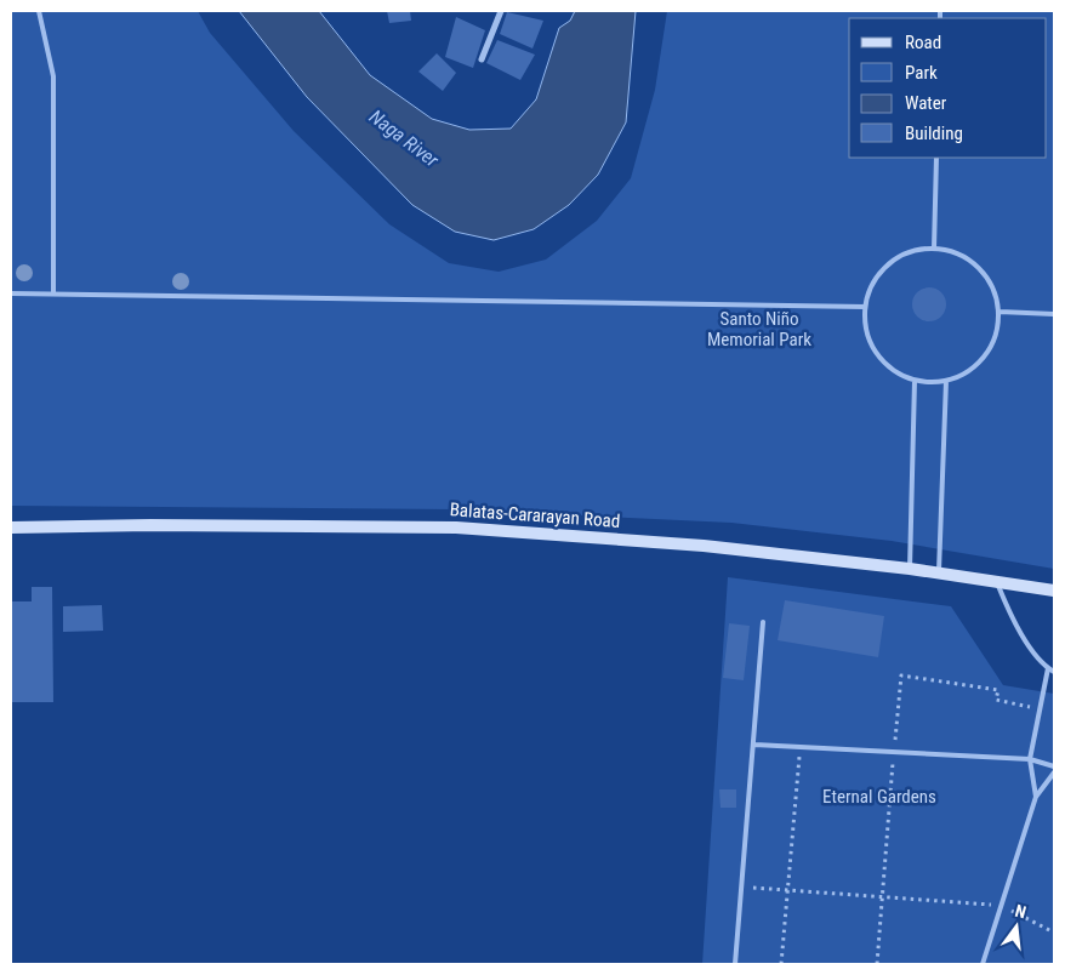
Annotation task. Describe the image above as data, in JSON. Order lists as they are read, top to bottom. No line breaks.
{"streets":{"main road":["Balatas-Cararayan Road"]},"water":["Naga River"],"parks":["Santo Niño Memorial Park","Eternal Gardens"],"legend":["Road","Park","Water","Building"],"north":"top"}
